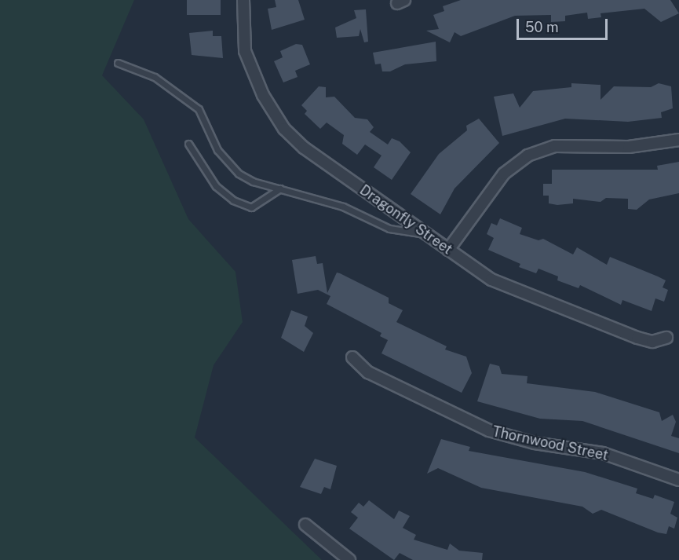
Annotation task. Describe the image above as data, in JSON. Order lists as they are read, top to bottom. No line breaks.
{"streets":{"street":["Dragonfly Street","Thornwood Street"]},"scale_bar":"50 m"}
